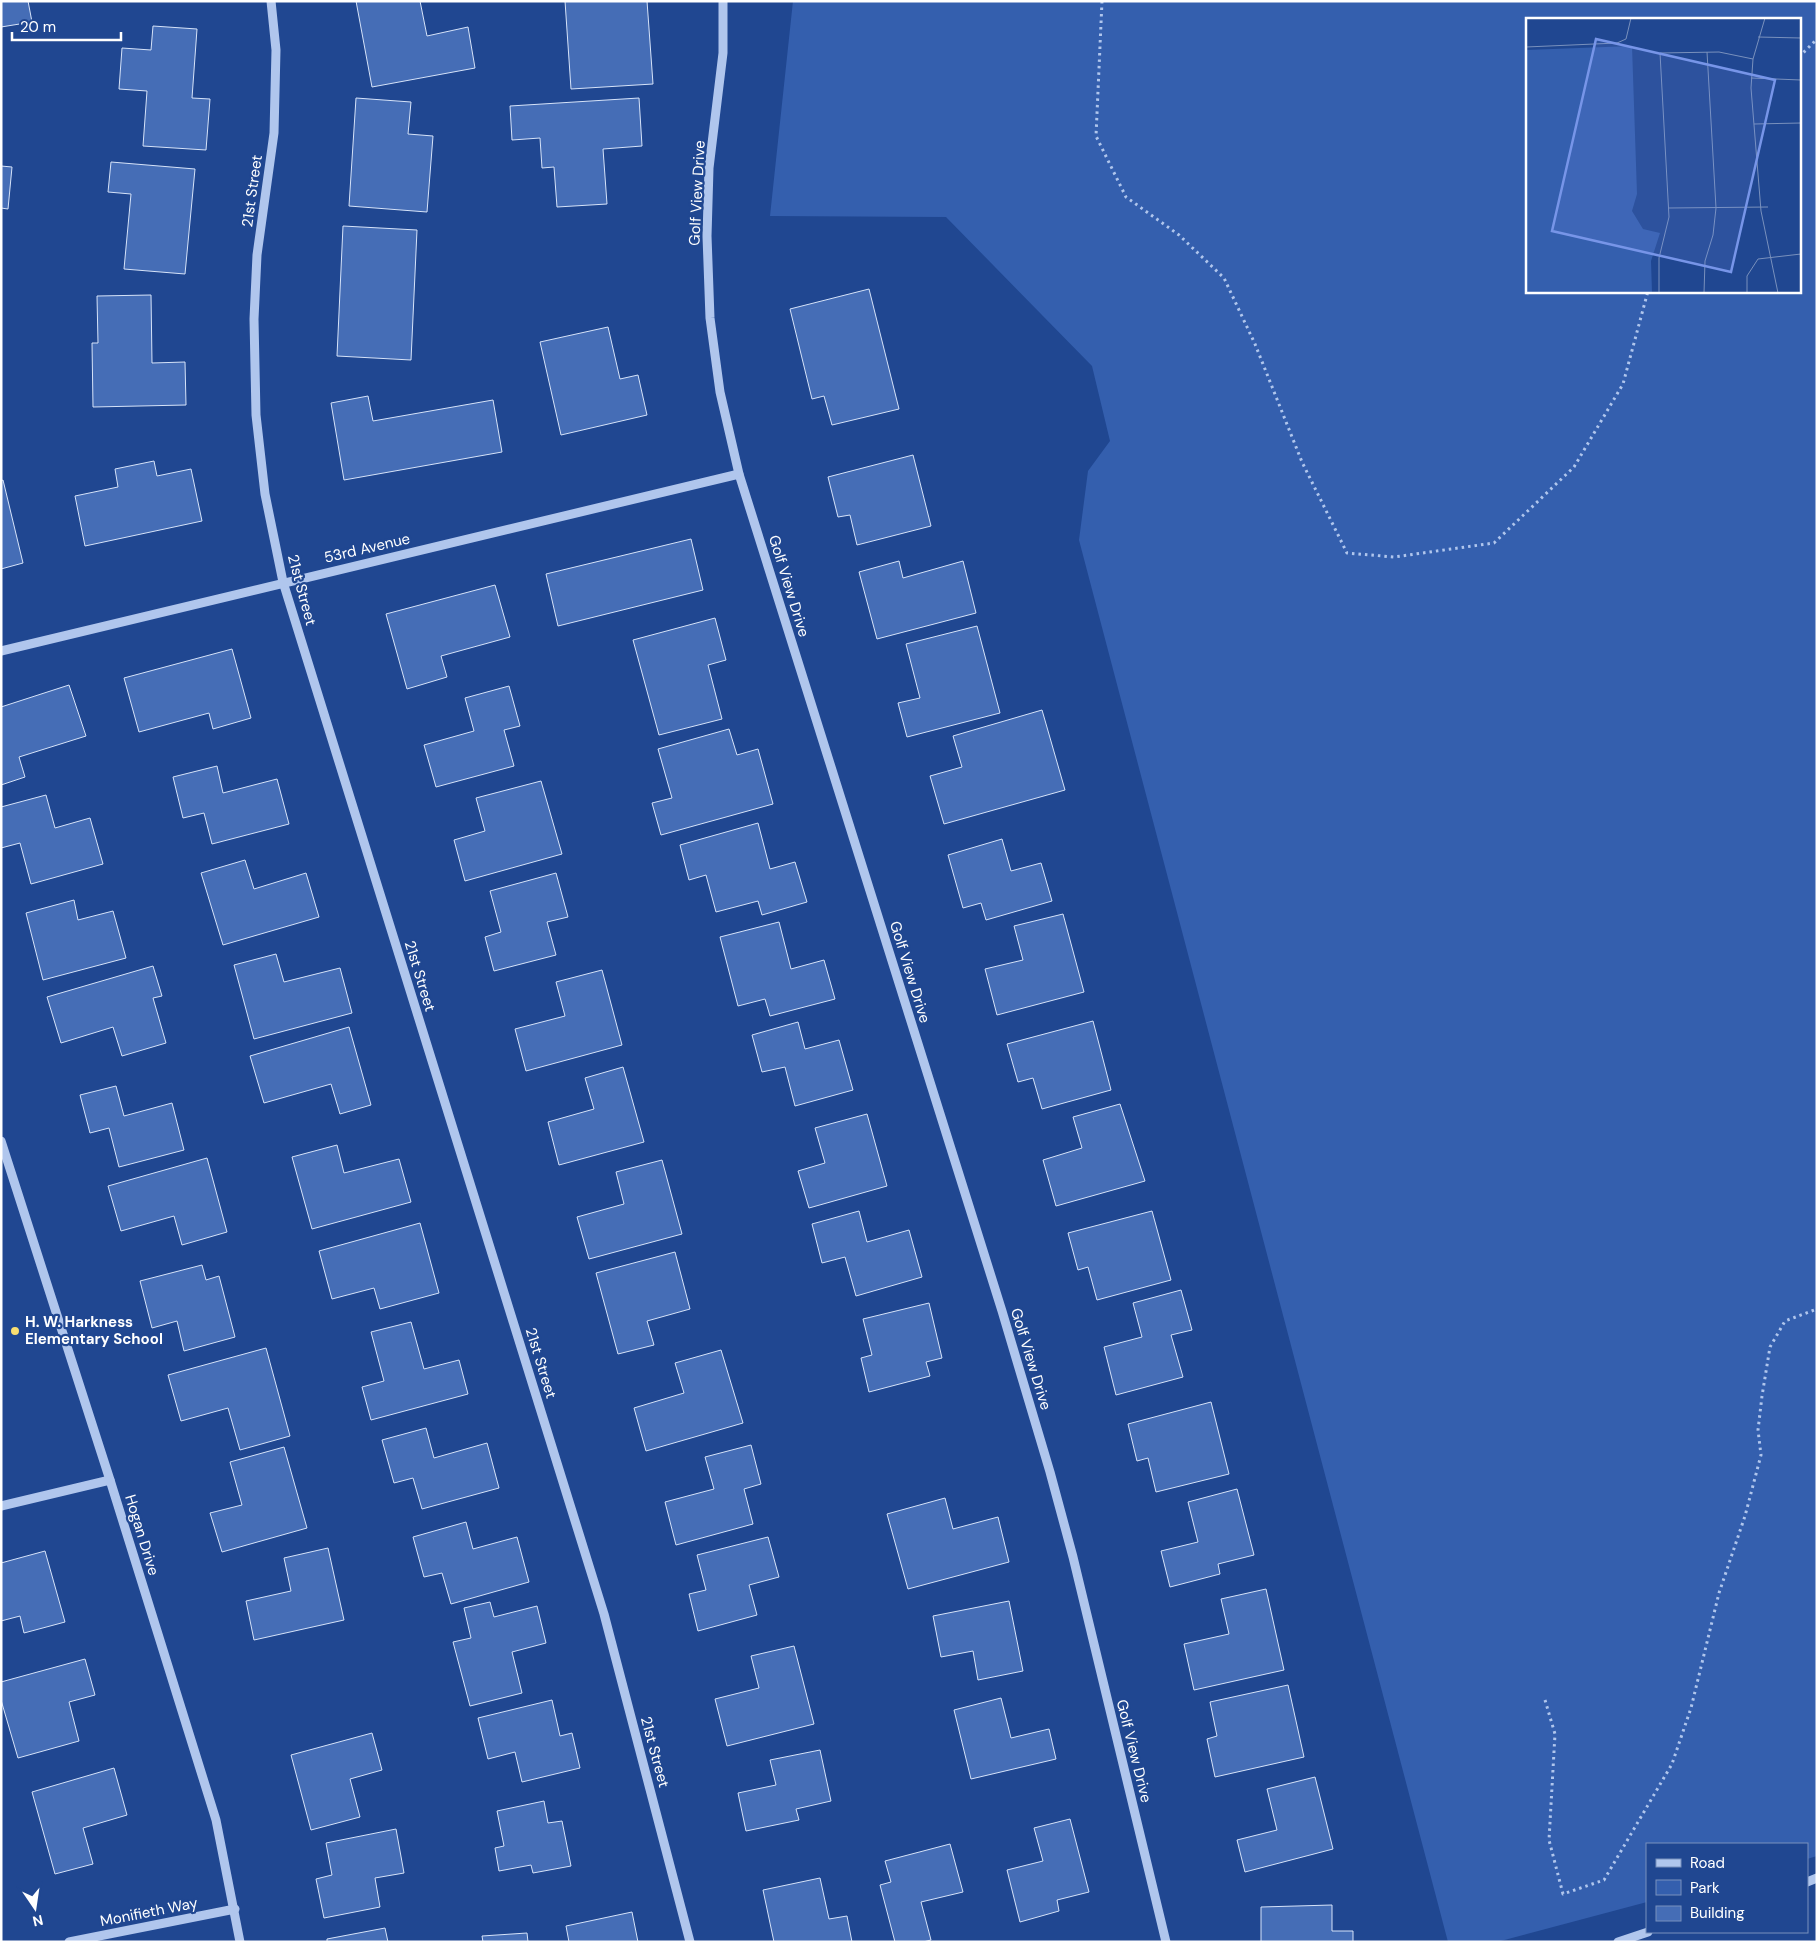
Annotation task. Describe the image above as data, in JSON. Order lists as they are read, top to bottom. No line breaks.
{"streets":{"street":["21st Street","Golf View Drive","53rd Avenue","Hogan Drive","Monifieth Way"]},"crossings":[["21st Street","53rd Avenue"],["Golf View Drive","53rd Avenue"],["Hogan Drive","Monifieth Way"]],"places":["H. W. Harkness Elementary School"],"legend":["Road","Park","Building"],"scale_bar":"20 m","north":"bottom"}
